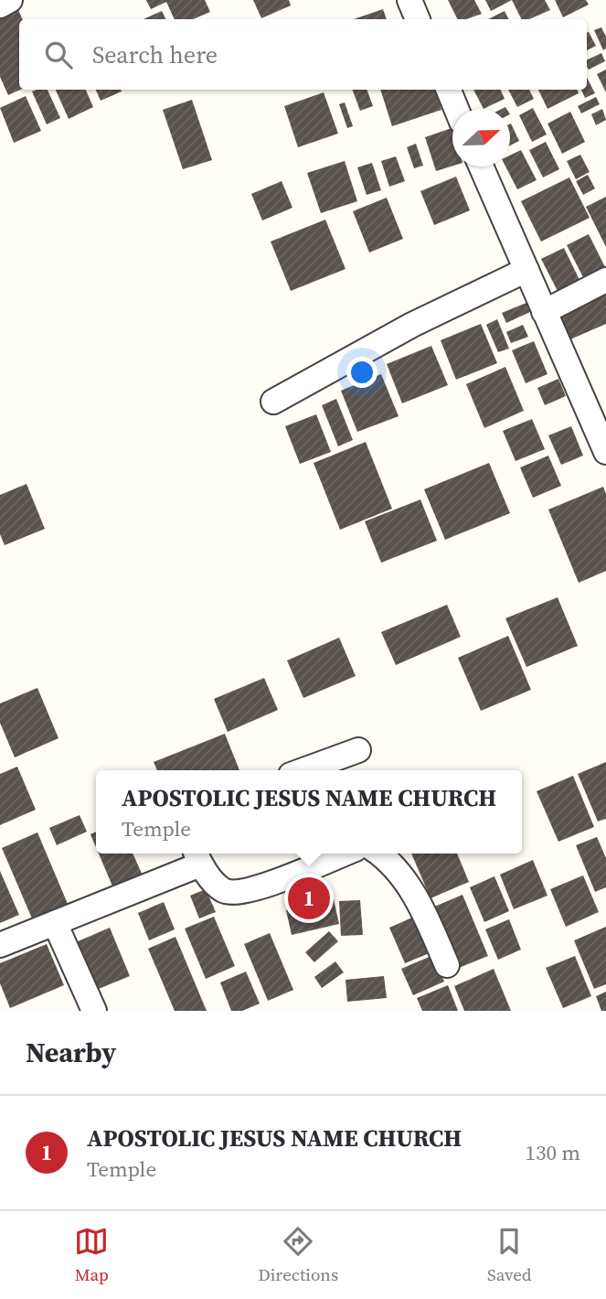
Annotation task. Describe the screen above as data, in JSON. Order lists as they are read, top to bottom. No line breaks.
{"north":"right","page":{"search":"Search here","popup":["APOSTOLIC JESUS NAME CHURCH","Temple"],"pins":"1","heading":"Nearby","list":[{"mark":"1","name":"APOSTOLIC JESUS NAME CHURCH","note":"Temple","value":"130 m"}],"nav":["Map","Directions","Saved"]}}
